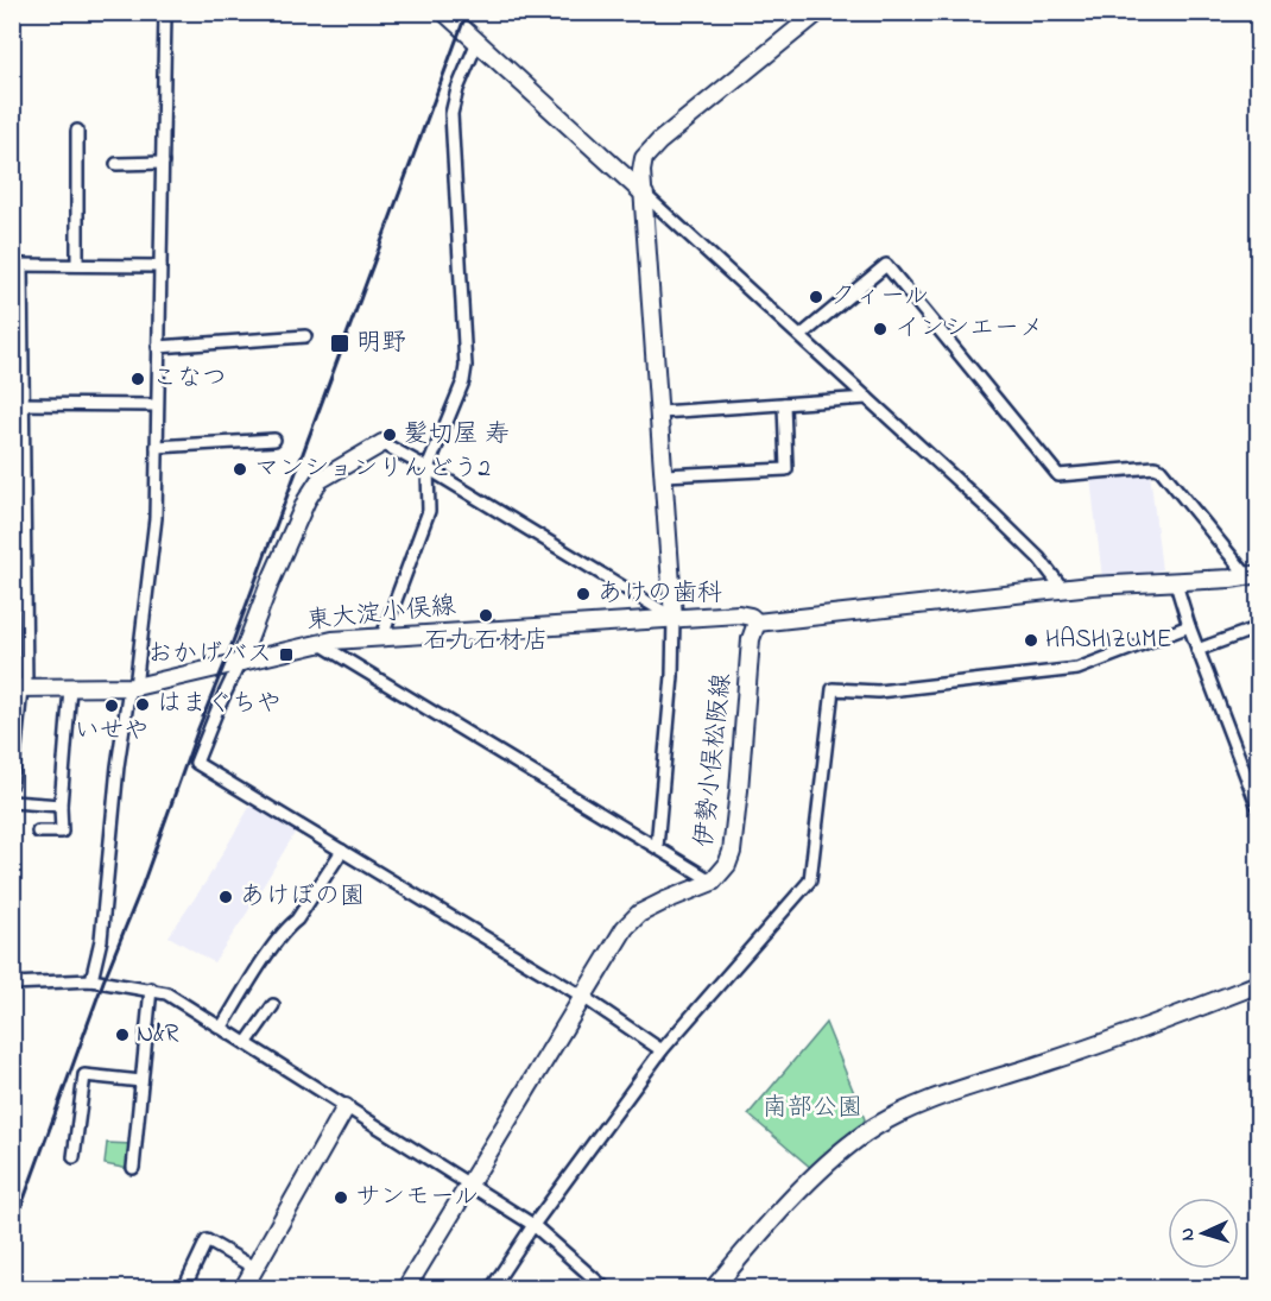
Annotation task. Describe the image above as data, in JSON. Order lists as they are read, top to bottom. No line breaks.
{"streets":{"main road":["東大淀小俣線","伊勢小俣松阪線"]},"crossings":[["東大淀小俣線","伊勢小俣松阪線"]],"parks":["南部公園"],"places":{"other":["クィール","インシエーメ","こなつ","髪切屋 寿","マンションりんどう2","あけの歯科","石九石材店","HASHIZUME","はまぐちや","いせや","あけぼの園","N&R","サンモール"],"transit":["明野","おかげバス"]},"north":"left"}
